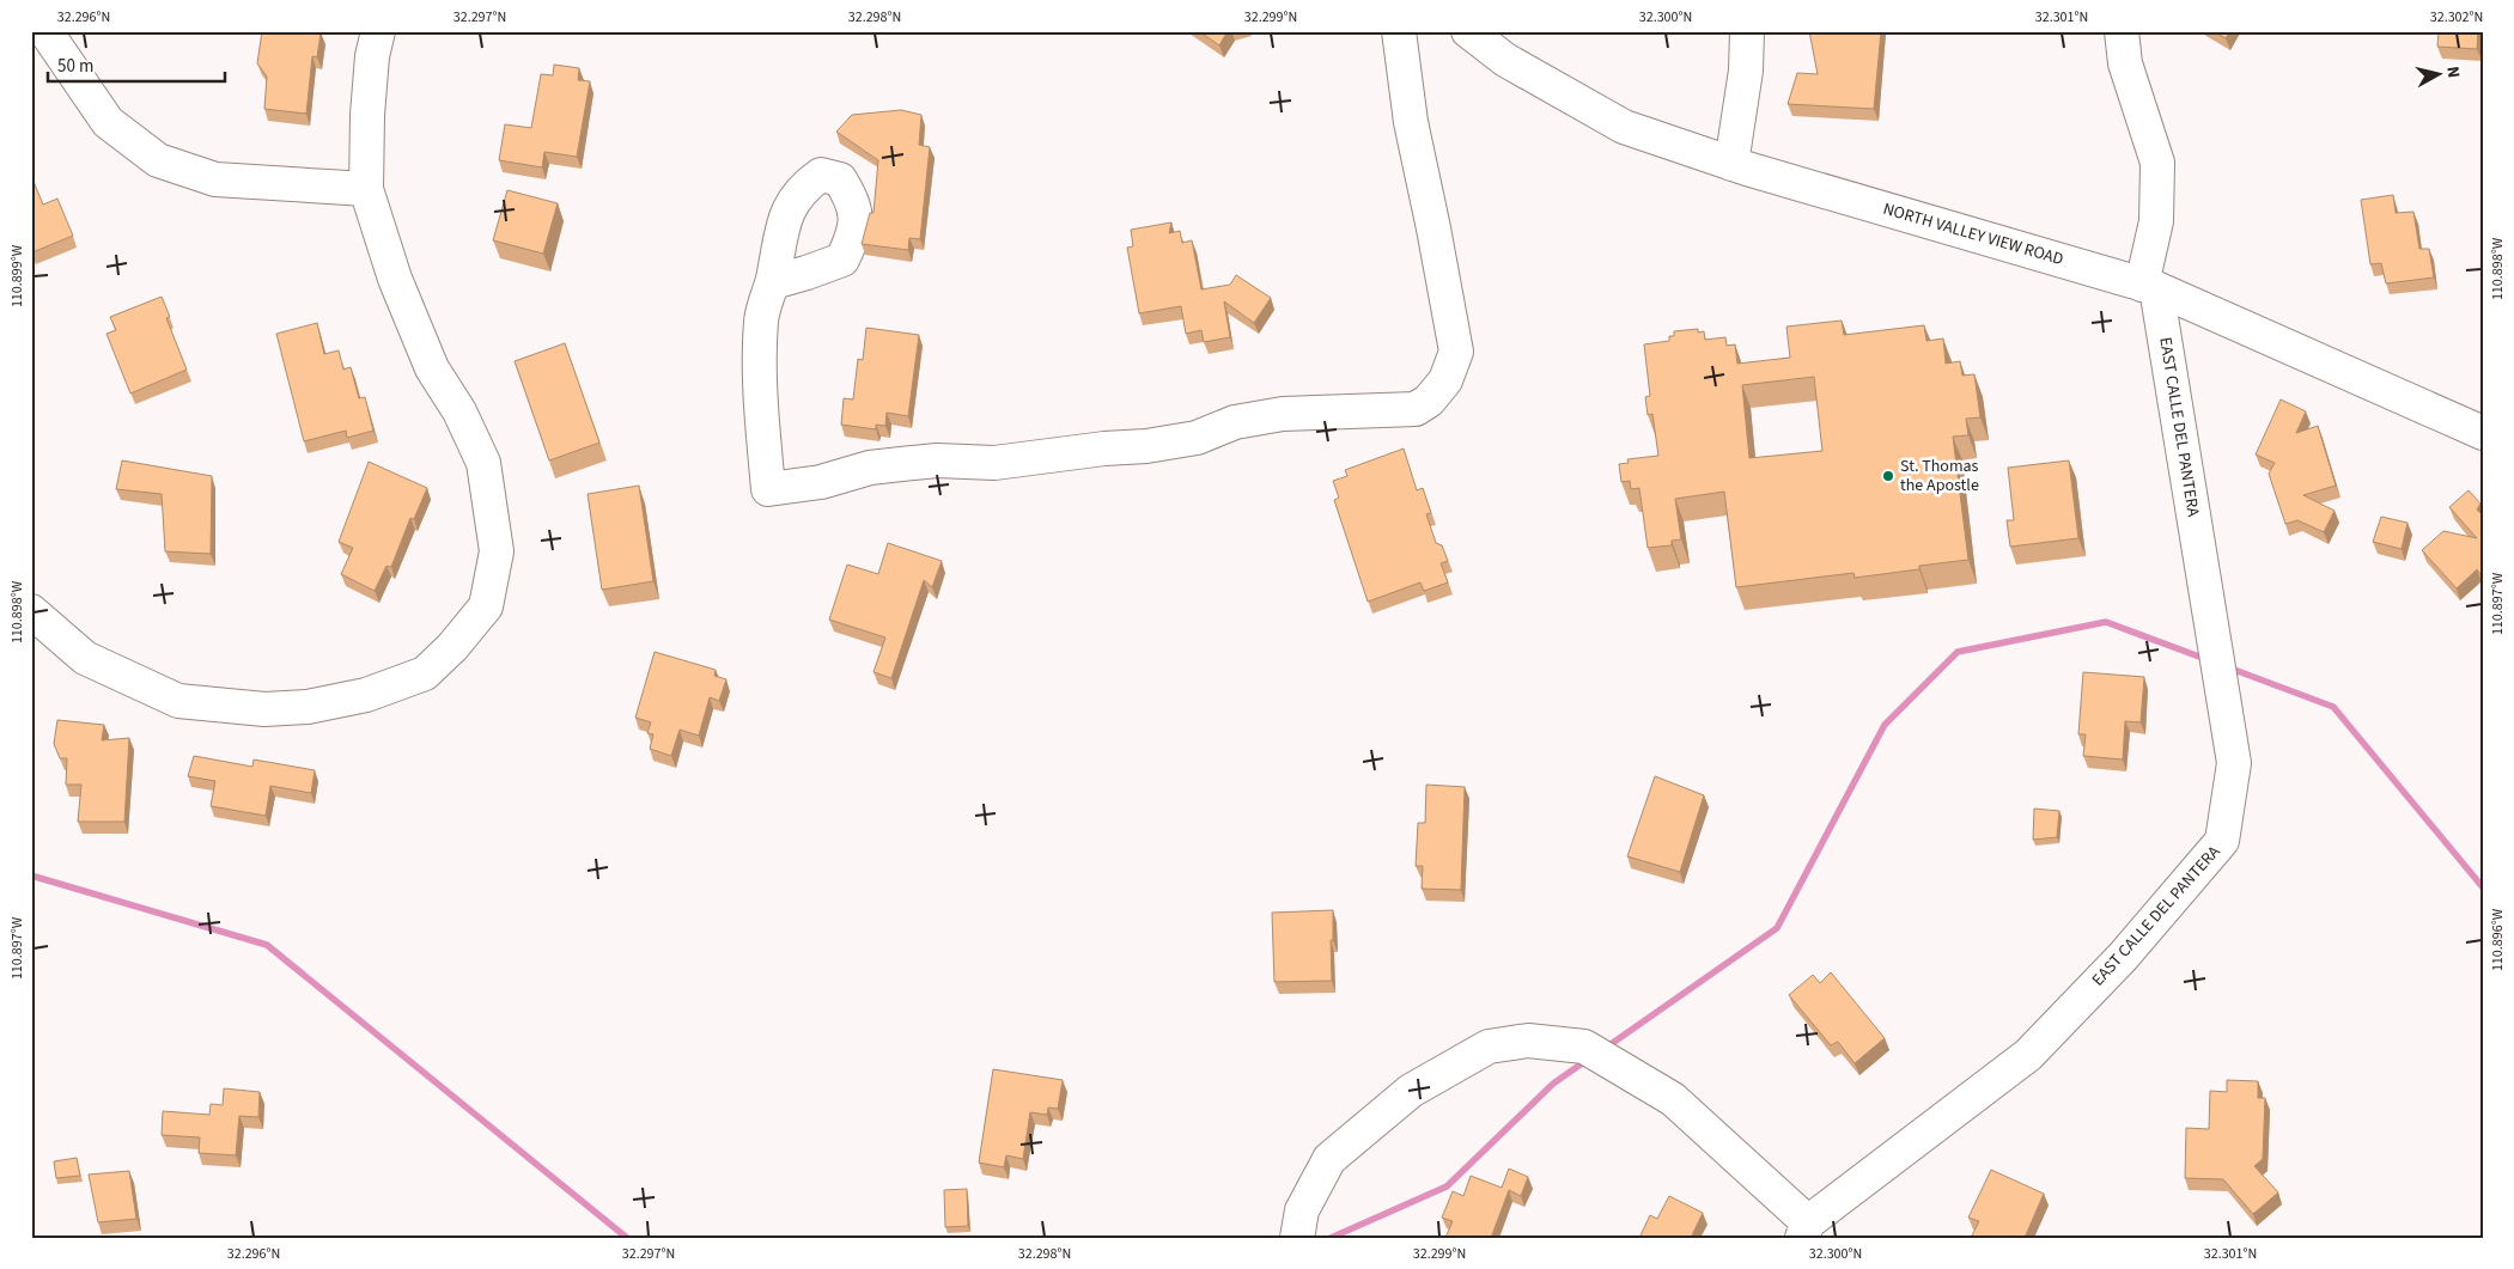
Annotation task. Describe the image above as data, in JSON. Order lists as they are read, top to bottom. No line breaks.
{"streets":{"street":["NORTH VALLEY VIEW ROAD","EAST CALLE DEL PANTERA"]},"crossings":[["NORTH VALLEY VIEW ROAD","EAST CALLE DEL PANTERA"]],"places":["St. Thomas the Apostle"],"scale_bar":"50 m","north":"right","coordinates":["32.296°N","32.297°N","32.298°N","32.299°N","32.300°N","32.301°N","32.302°N","110.898°W","110.899°W","110.897°W","110.896°W"]}
